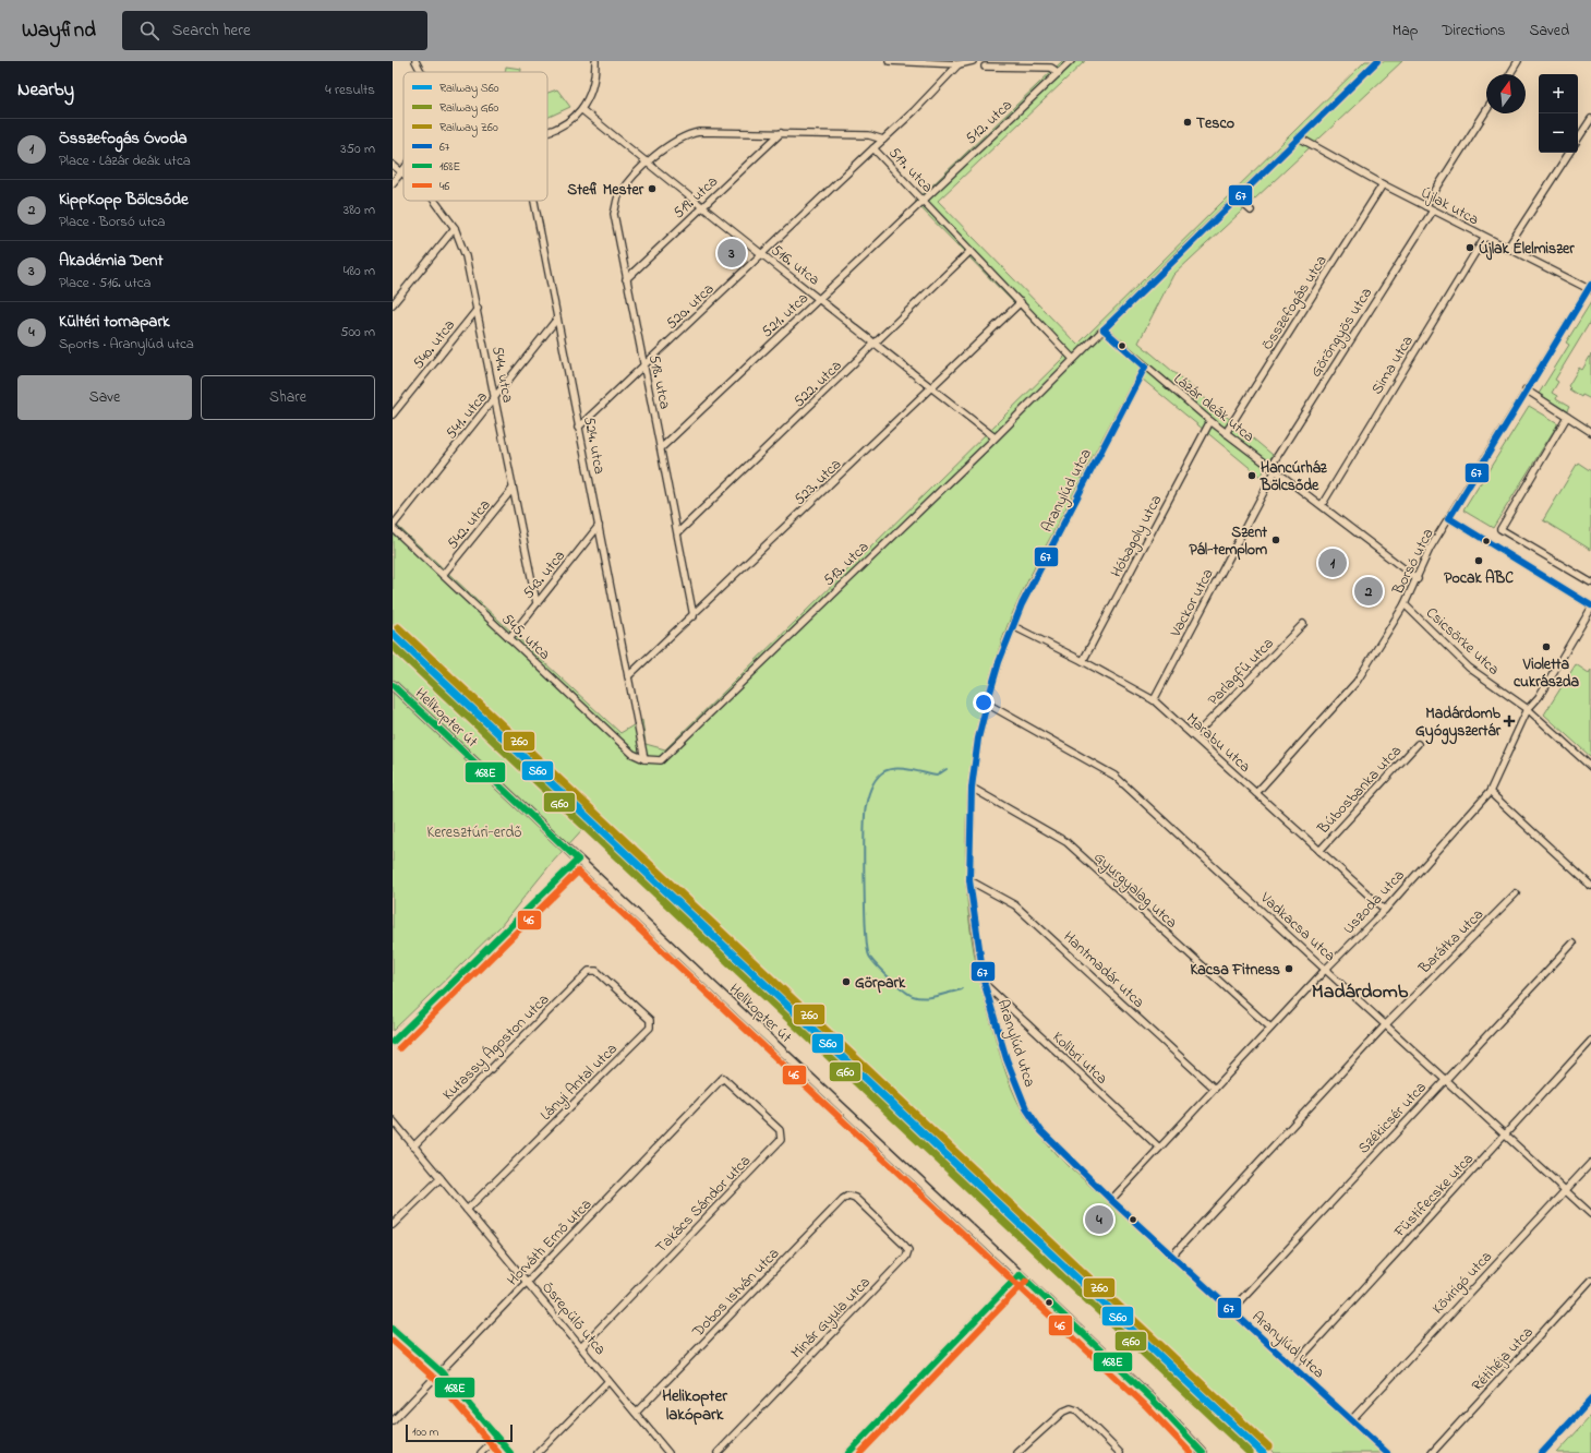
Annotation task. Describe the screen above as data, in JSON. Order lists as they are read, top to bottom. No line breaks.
{"streets":{"street":["512. utca","517. utca","519. utca","Újlak utca","516. utca","Összefogás utca","520. utca","521. utca","Göröngyös utca","540. utca","Sima utca","544. utca","518. utca","522. utca","Lázár deák utca","541. utca","524. utca","523. utca","Aranylúd utca","542. utca","Hóbagoly utca","Borsó utca","513. utca","543. utca","Vackor utca","545. utca","Csicsörke utca","Parlagfű utca","Helikopter út","Marabu utca","Búbosbanka utca","Gyurgyalag utca","Uszoda utca","Vadkacsa utca","Barátka utca","Hantmadár utca","Kutassy Ágoston utca","Kolibri utca","Lányi Antal utca","Székicsér utca","Füstifecske utca","Takács Sándor utca","Horváth Ernő utca","Kövirigó utca","Dobos István utca","Minár Gyula utca","Ősrepülő utca","Rétihéja utca"]},"crossings":[["512. utca","517. utca"],["512. utca","521. utca"],["517. utca","519. utca"],["517. utca","516. utca"],["517. utca","520. utca"],["517. utca","521. utca"],["517. utca","518. utca"],["517. utca","522. utca"],["517. utca","523. utca"],["517. utca","513. utca"],["519. utca","516. utca"],["519. utca","518. utca"],["Újlak utca","Összefogás utca"],["Újlak utca","Göröngyös utca"],["Újlak utca","Sima utca"],["Újlak utca","Borsó utca"],["Újlak utca","513. utca"],["516. utca","520. utca"],["516. utca","521. utca"],["516. utca","518. utca"],["516. utca","522. utca"],["516. utca","523. utca"],["516. utca","513. utca"],["Összefogás utca","Lázár deák utca"],["520. utca","518. utca"],["520. utca","524. utca"],["521. utca","518. utca"],["Göröngyös utca","Lázár deák utca"],["Göröngyös utca","Vackor utca"],["540. utca","544. utca"],["Sima utca","Lázár deák utca"],["544. utca","541. utca"],["544. utca","542. utca"],["544. utca","543. utca"],["518. utca","522. utca"],["518. utca","523. utca"],["Lázár deák utca","Aranylúd utca"],["Lázár deák utca","Hóbagoly utca"],["Lázár deák utca","Borsó utca"],["Lázár deák utca","513. utca"],["Lázár deák utca","Vackor utca"],["541. utca","524. utca"],["541. utca","545. utca"],["524. utca","523. utca"],["524. utca","513. utca"],["524. utca","543. utca"],["524. utca","545. utca"],["Aranylúd utca","Marabu utca"],["Aranylúd utca","Gyurgyalag utca"],["Aranylúd utca","Uszoda utca"],["Aranylúd utca","Vadkacsa utca"],["Aranylúd utca","Barátka utca"],["Aranylúd utca","Hantmadár utca"],["Aranylúd utca","Kolibri utca"],["Aranylúd utca","Székicsér utca"],["Aranylúd utca","Füstifecske utca"],["Aranylúd utca","Kövirigó utca"],["542. utca","545. utca"],["Hóbagoly utca","Marabu utca"],["Borsó utca","Csicsörke utca"],["Borsó utca","Marabu utca"],["513. utca","545. utca"],["543. utca","545. utca"],["Vackor utca","Marabu utca"],["Csicsörke utca","Uszoda utca"],["Parlagfű utca","Marabu utca"],["Marabu utca","Búbosbanka utca"],["Marabu utca","Uszoda utca"],["Gyurgyalag utca","Uszoda utca"],["Uszoda utca","Vadkacsa utca"],["Uszoda utca","Hantmadár utca"],["Uszoda utca","Kolibri utca"],["Vadkacsa utca","Barátka utca"],["Vadkacsa utca","Székicsér utca"],["Vadkacsa utca","Füstifecske utca"],["Vadkacsa utca","Kövirigó utca"],["Kutassy Ágoston utca","Lányi Antal utca"],["Kutassy Ágoston utca","Ősrepülő utca"],["Lányi Antal utca","Ősrepülő utca"],["Takács Sándor utca","Horváth Ernő utca"],["Takács Sándor utca","Ősrepülő utca"],["Horváth Ernő utca","Ősrepülő utca"],["Dobos István utca","Minár Gyula utca"],["Dobos István utca","Ősrepülő utca"]],"districts":["Madárdomb","Helikopter lakópark"],"parks":["Keresztúri-erdő"],"places":{"other":["Tesco","Stefi Mester","Újlak Élelmiszer","Hancúrház Bölcsőde","Szent Pál-templom","Pocak ABC","Violetta cukrászda","Kacsa Fitness","Görpark"],"health":["Madárdomb Gyógyszertár"]},"lines":["transit line 67","rail line Z60","rail line S60","rail line G60","transit line 168E","transit line 46"],"legend":["Railway S60","Railway G60","Railway Z60","67","168E","46"],"scale_bar":"100 m","north":"top","page":{"header":"Wayfind","search":"Search here","nav":["Map","Directions","Saved"],"heading":["Nearby","4 results"],"map_buttons":["+","−"],"list":[{"mark":"1","name":"Összefogás Óvoda","note":"Place · Lázár deák utca","value":"350 m"},{"mark":"2","name":"KippKopp Bölcsőde","note":"Place · Borsó utca","value":"380 m"},{"mark":"3","name":"Akadémia Dent","note":"Place · 516. utca","value":"480 m"},{"mark":"4","name":"Kültéri tornapark","note":"Sports · Aranylúd utca","value":"500 m"}],"pins":["3","1","2","4"],"buttons":["Save","Share"],"scale":"100 m"}}
